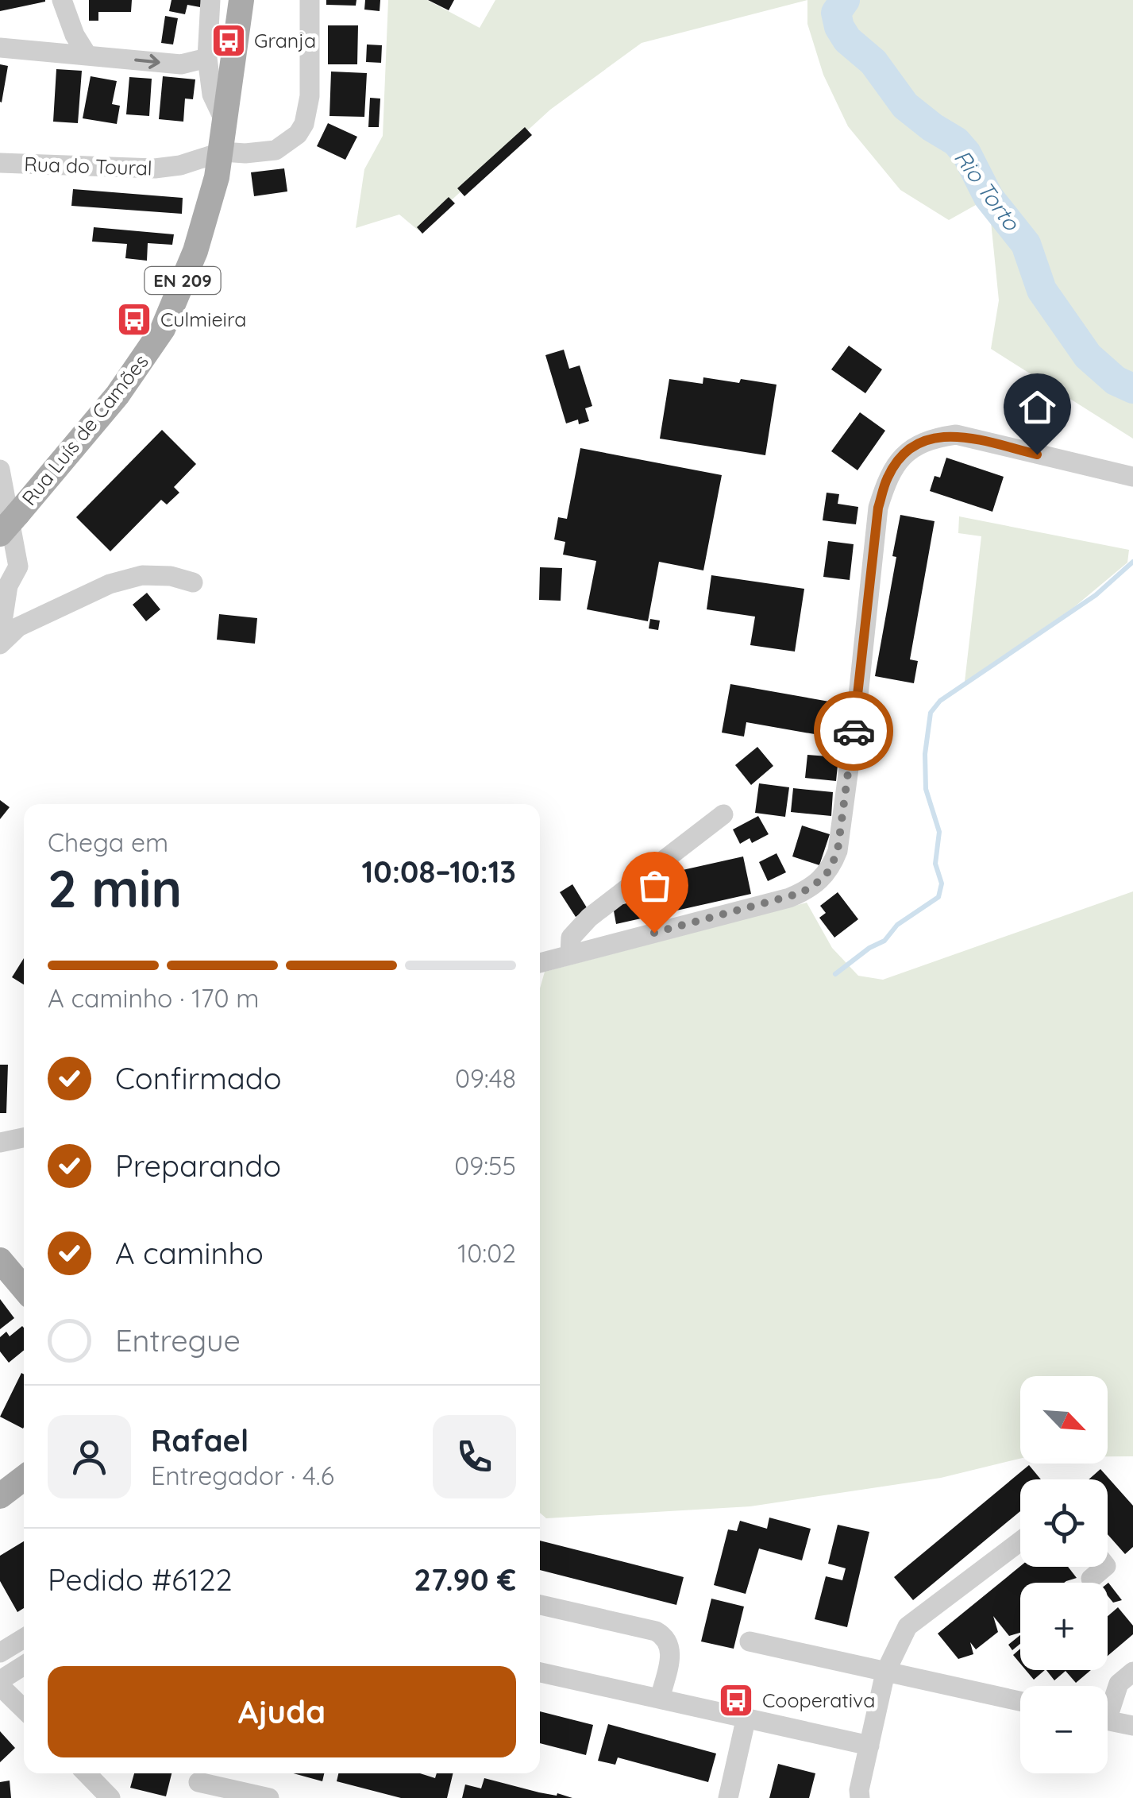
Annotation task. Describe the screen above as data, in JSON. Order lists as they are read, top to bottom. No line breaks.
{"streets":{"main road":["EN 209","Rua Luís de Camões"],"street":["Rua do Toural"]},"crossings":[["Rua do Toural","Rua Luís de Camões"]],"water":["Rio Torto"],"places":{"bus stop":["Granja","Culmieira","Cooperativa"]},"north":"bottom right","page":{"heading":["2 min","Chega em","10:08–10:13"],"panel":["Rafael","Entregador · 4.6","Pedido #6122","27.90 €"],"bar":"A caminho · 170 m","list":[["Confirmado","09:48"],["Preparando","09:55"],["A caminho","10:02"],"Entregue"],"map_buttons":["+","−"],"buttons":"Ajuda"}}
